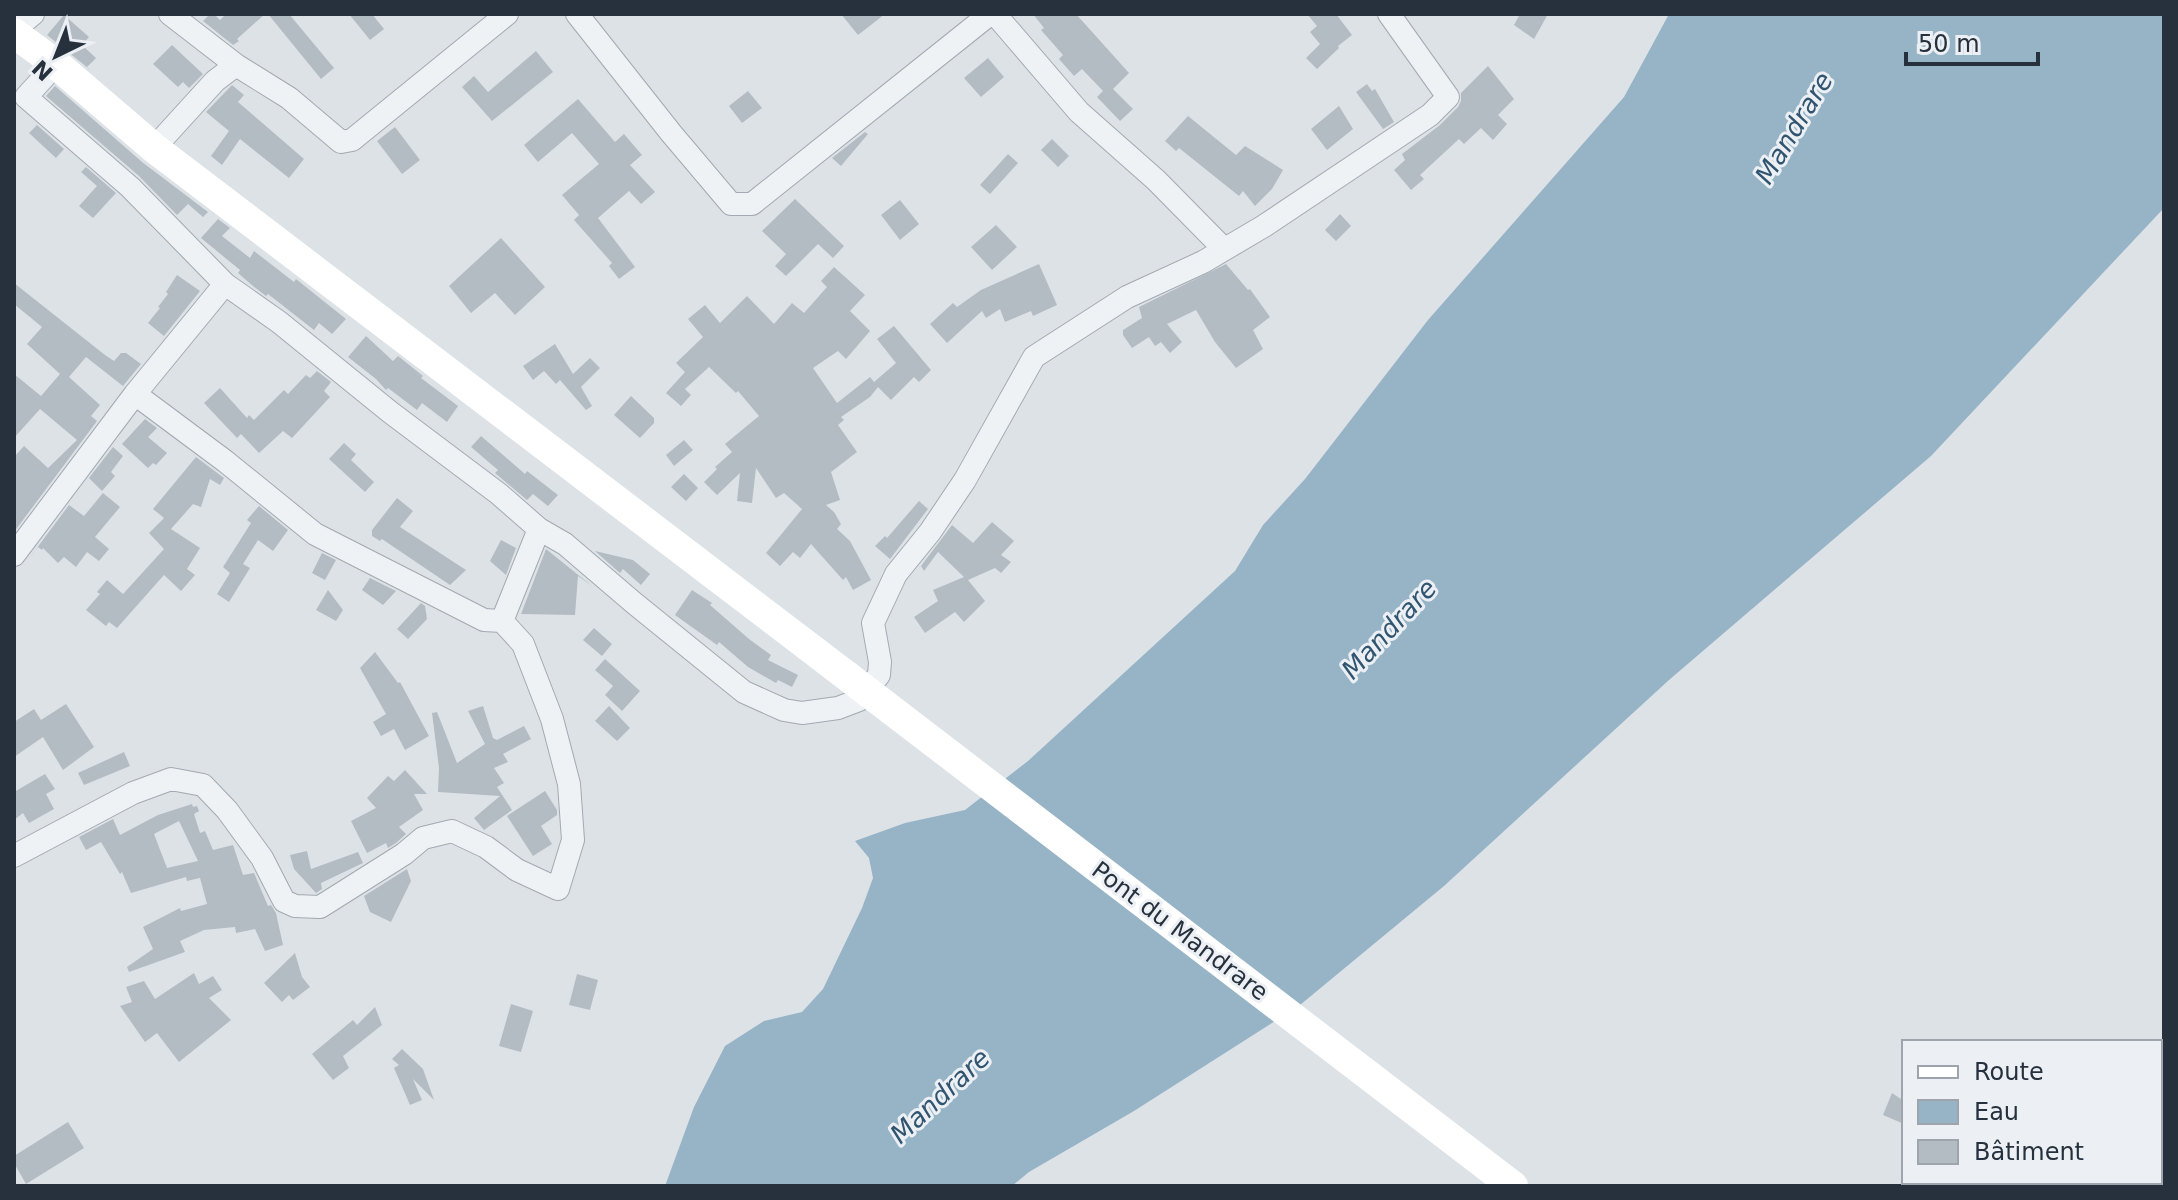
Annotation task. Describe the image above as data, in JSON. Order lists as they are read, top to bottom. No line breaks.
{"streets":{"main road":["Pont du Mandrare"]},"water":["Mandrare"],"legend":["Route","Eau","Bâtiment"],"scale_bar":"50 m","north":"bottom left"}
